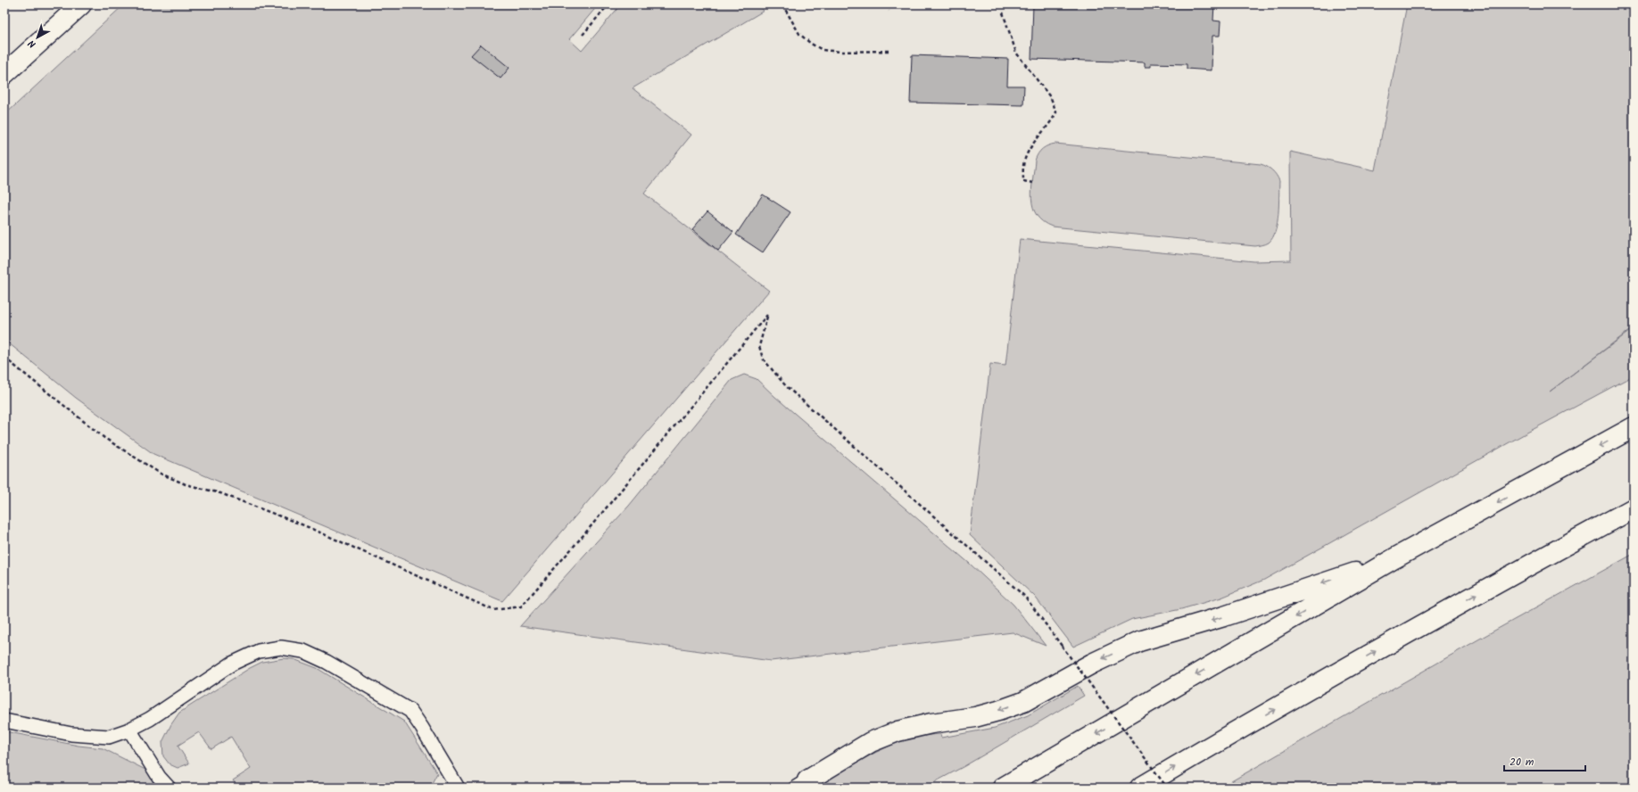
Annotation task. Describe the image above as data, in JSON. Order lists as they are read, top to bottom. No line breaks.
{"scale_bar":"20 m","north":"bottom left"}
